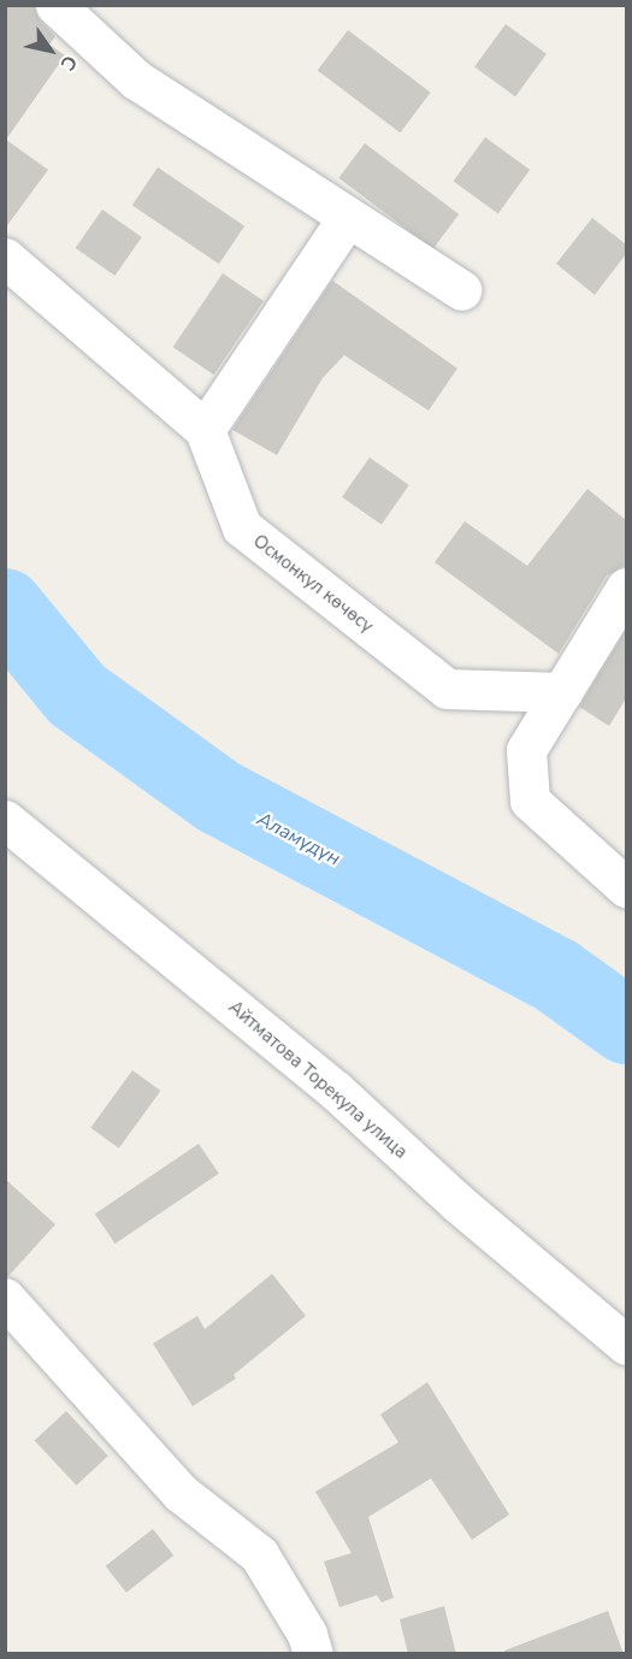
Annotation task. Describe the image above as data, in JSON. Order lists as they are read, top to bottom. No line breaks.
{"streets":{"street":["Осмонкул көчөсү","Айтматова Торекула улица"]},"water":["Аламүдүн"],"north":"bottom right"}
